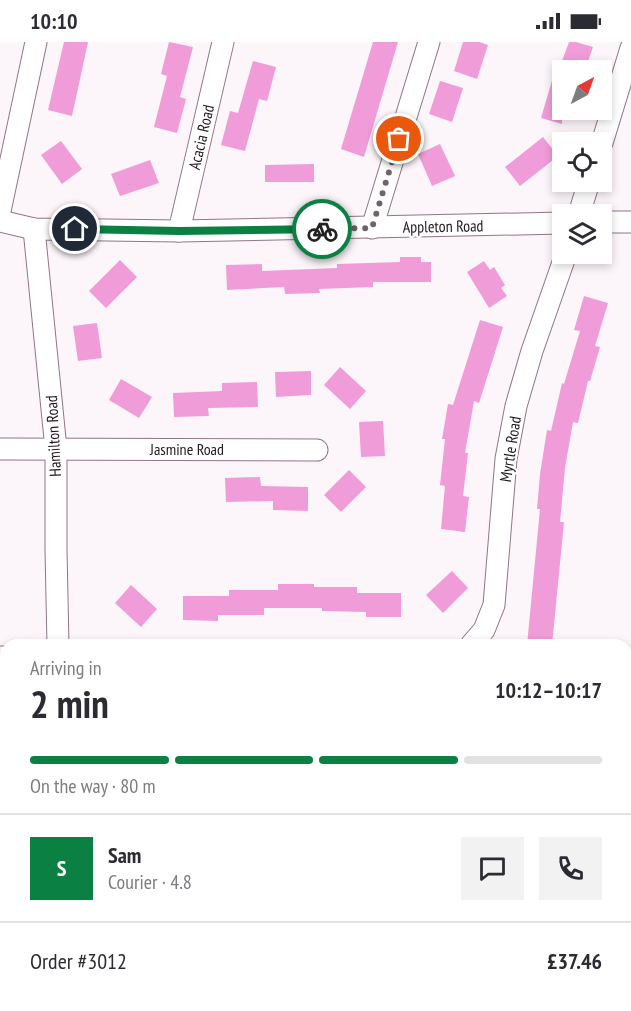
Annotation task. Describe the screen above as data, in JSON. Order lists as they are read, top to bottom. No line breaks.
{"streets":{"street":["Acacia Road","Appleton Road","Hamilton Road","Jasmine Road","Myrtle Road"]},"crossings":[["Acacia Road","Appleton Road"],["Appleton Road","Hamilton Road"],["Hamilton Road","Jasmine Road"]],"north":"top right","page":{"status":"10:10","heading":["2 min","Arriving in","10:12–10:17"],"panel":["Sam","Courier · 4.8","Order #3012","£37.46"],"bar":"On the way · 80 m","round":"S"}}
